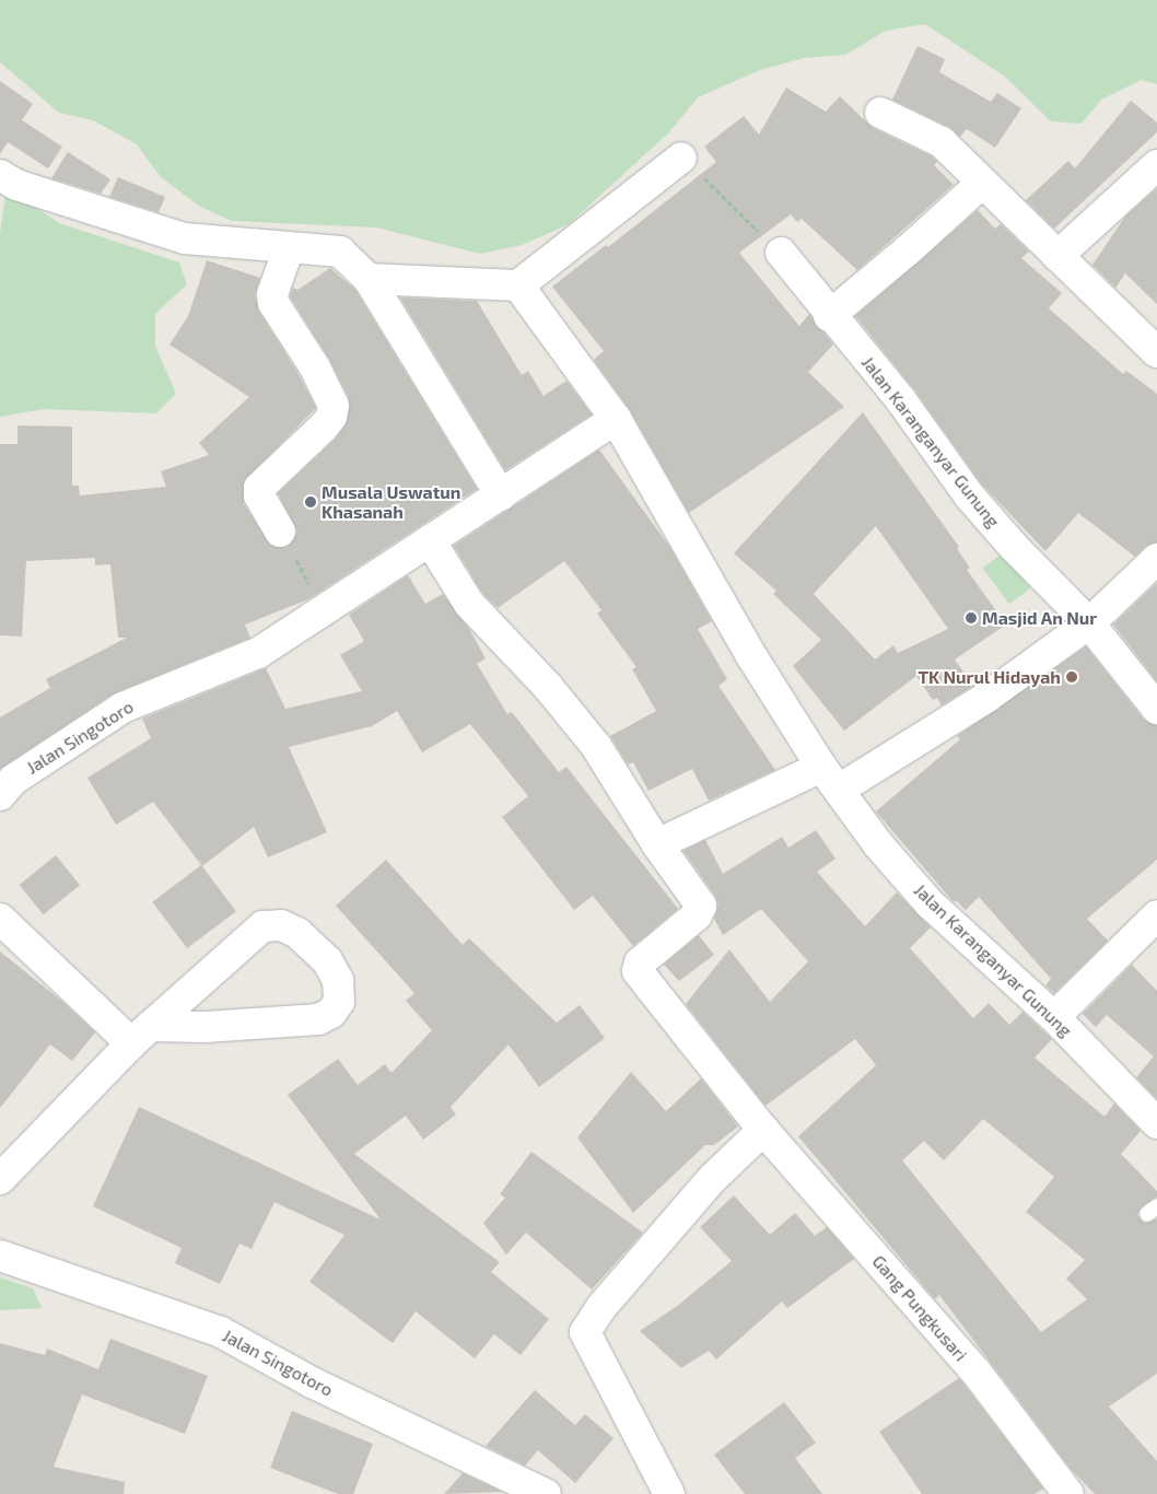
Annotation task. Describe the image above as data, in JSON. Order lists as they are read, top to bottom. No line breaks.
{"streets":{"street":["Jalan Karanganyar Gunung","Jalan Singotoro","Gang Pungkusari"]},"crossings":[["Jalan Karanganyar Gunung","Jalan Singotoro"]],"places":["Musala Uswatun Khasanah","Masjid An Nur","TK Nurul Hidayah"]}
